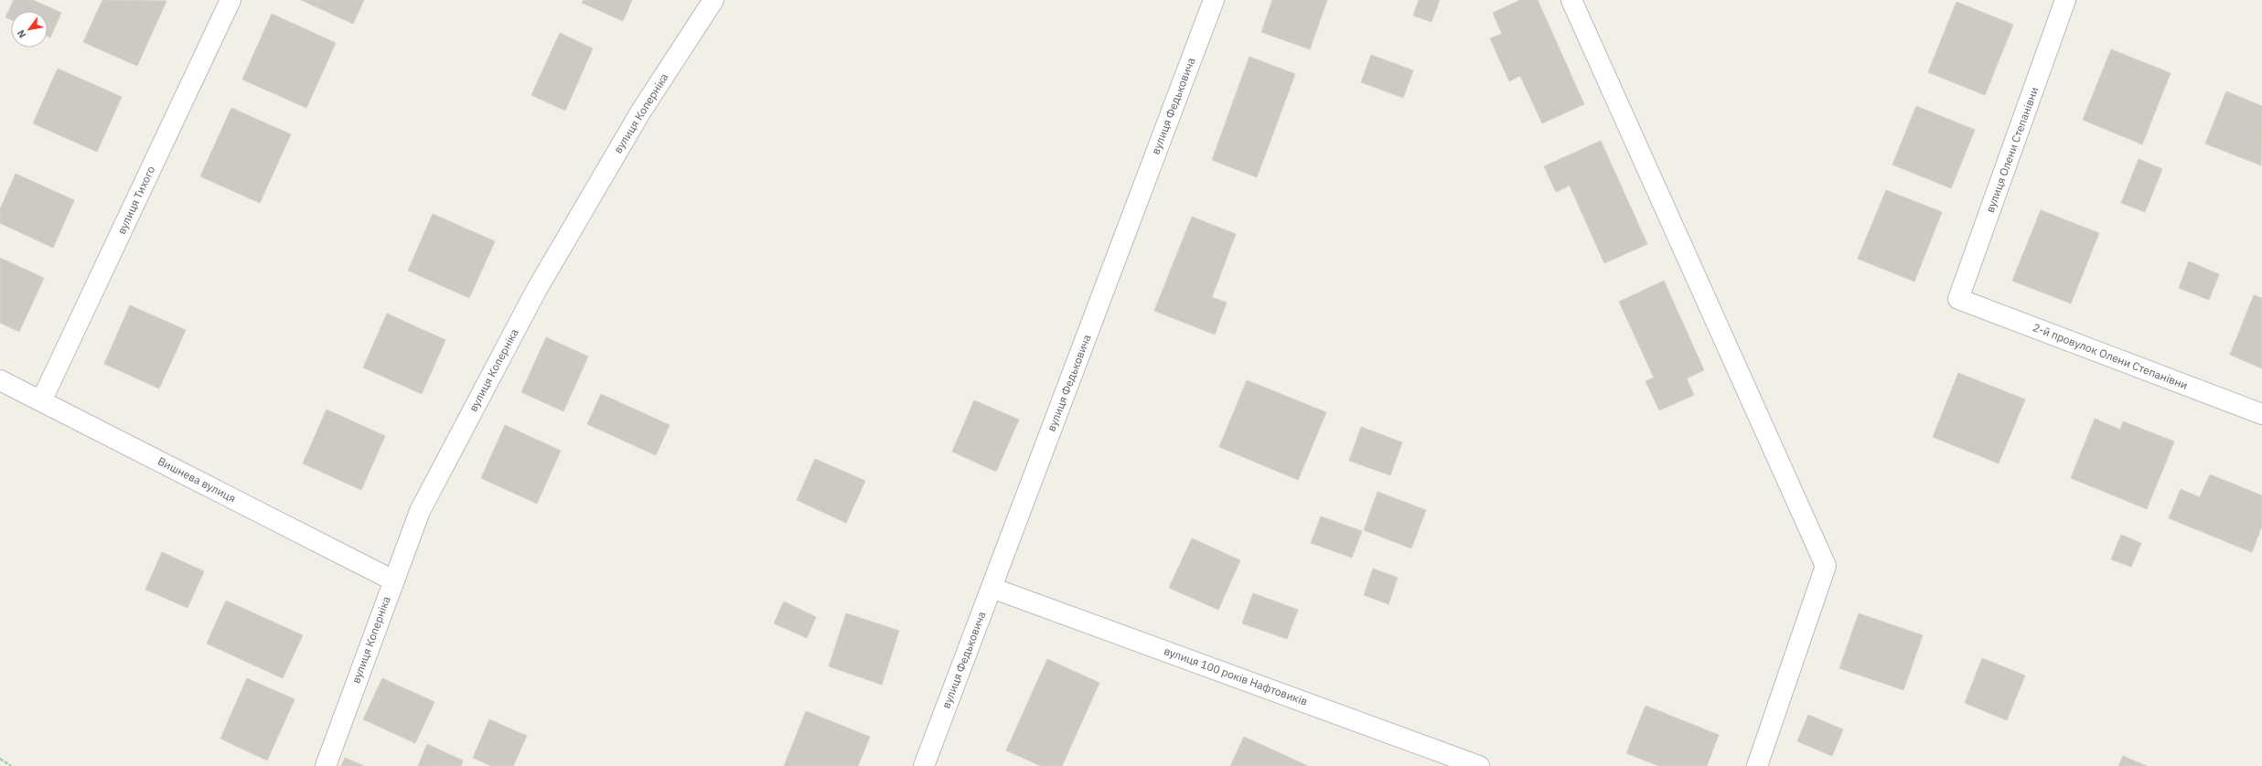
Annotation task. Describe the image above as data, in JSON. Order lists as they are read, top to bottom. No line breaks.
{"streets":{"street":["вулиця Федьковича","вулиця Коперніка","вулиця Олени Степанівни","вулиця Тихого","2-й провулок Олени Степанівни","Вишнева вулиця","вулиця 100 років Нафтовиків"]},"crossings":[["вулиця Федьковича","вулиця 100 років Нафтовиків"],["вулиця Коперніка","Вишнева вулиця"],["вулиця Олени Степанівни","2-й провулок Олени Степанівни"],["вулиця Тихого","Вишнева вулиця"]],"north":"bottom left"}
